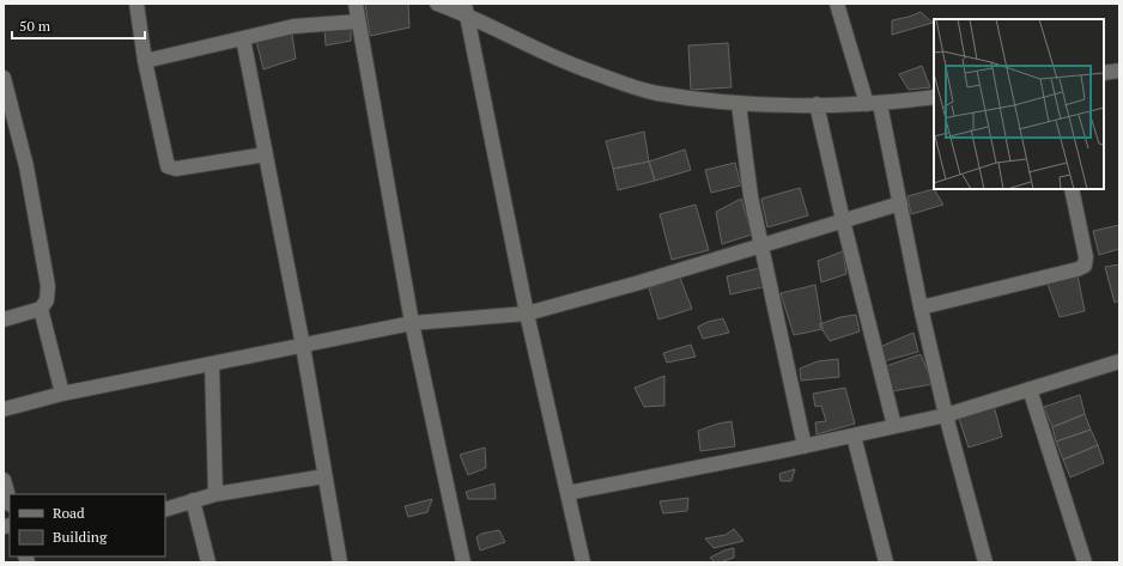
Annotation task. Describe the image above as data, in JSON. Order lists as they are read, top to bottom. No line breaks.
{"legend":["Road","Building"],"scale_bar":"50 m"}
